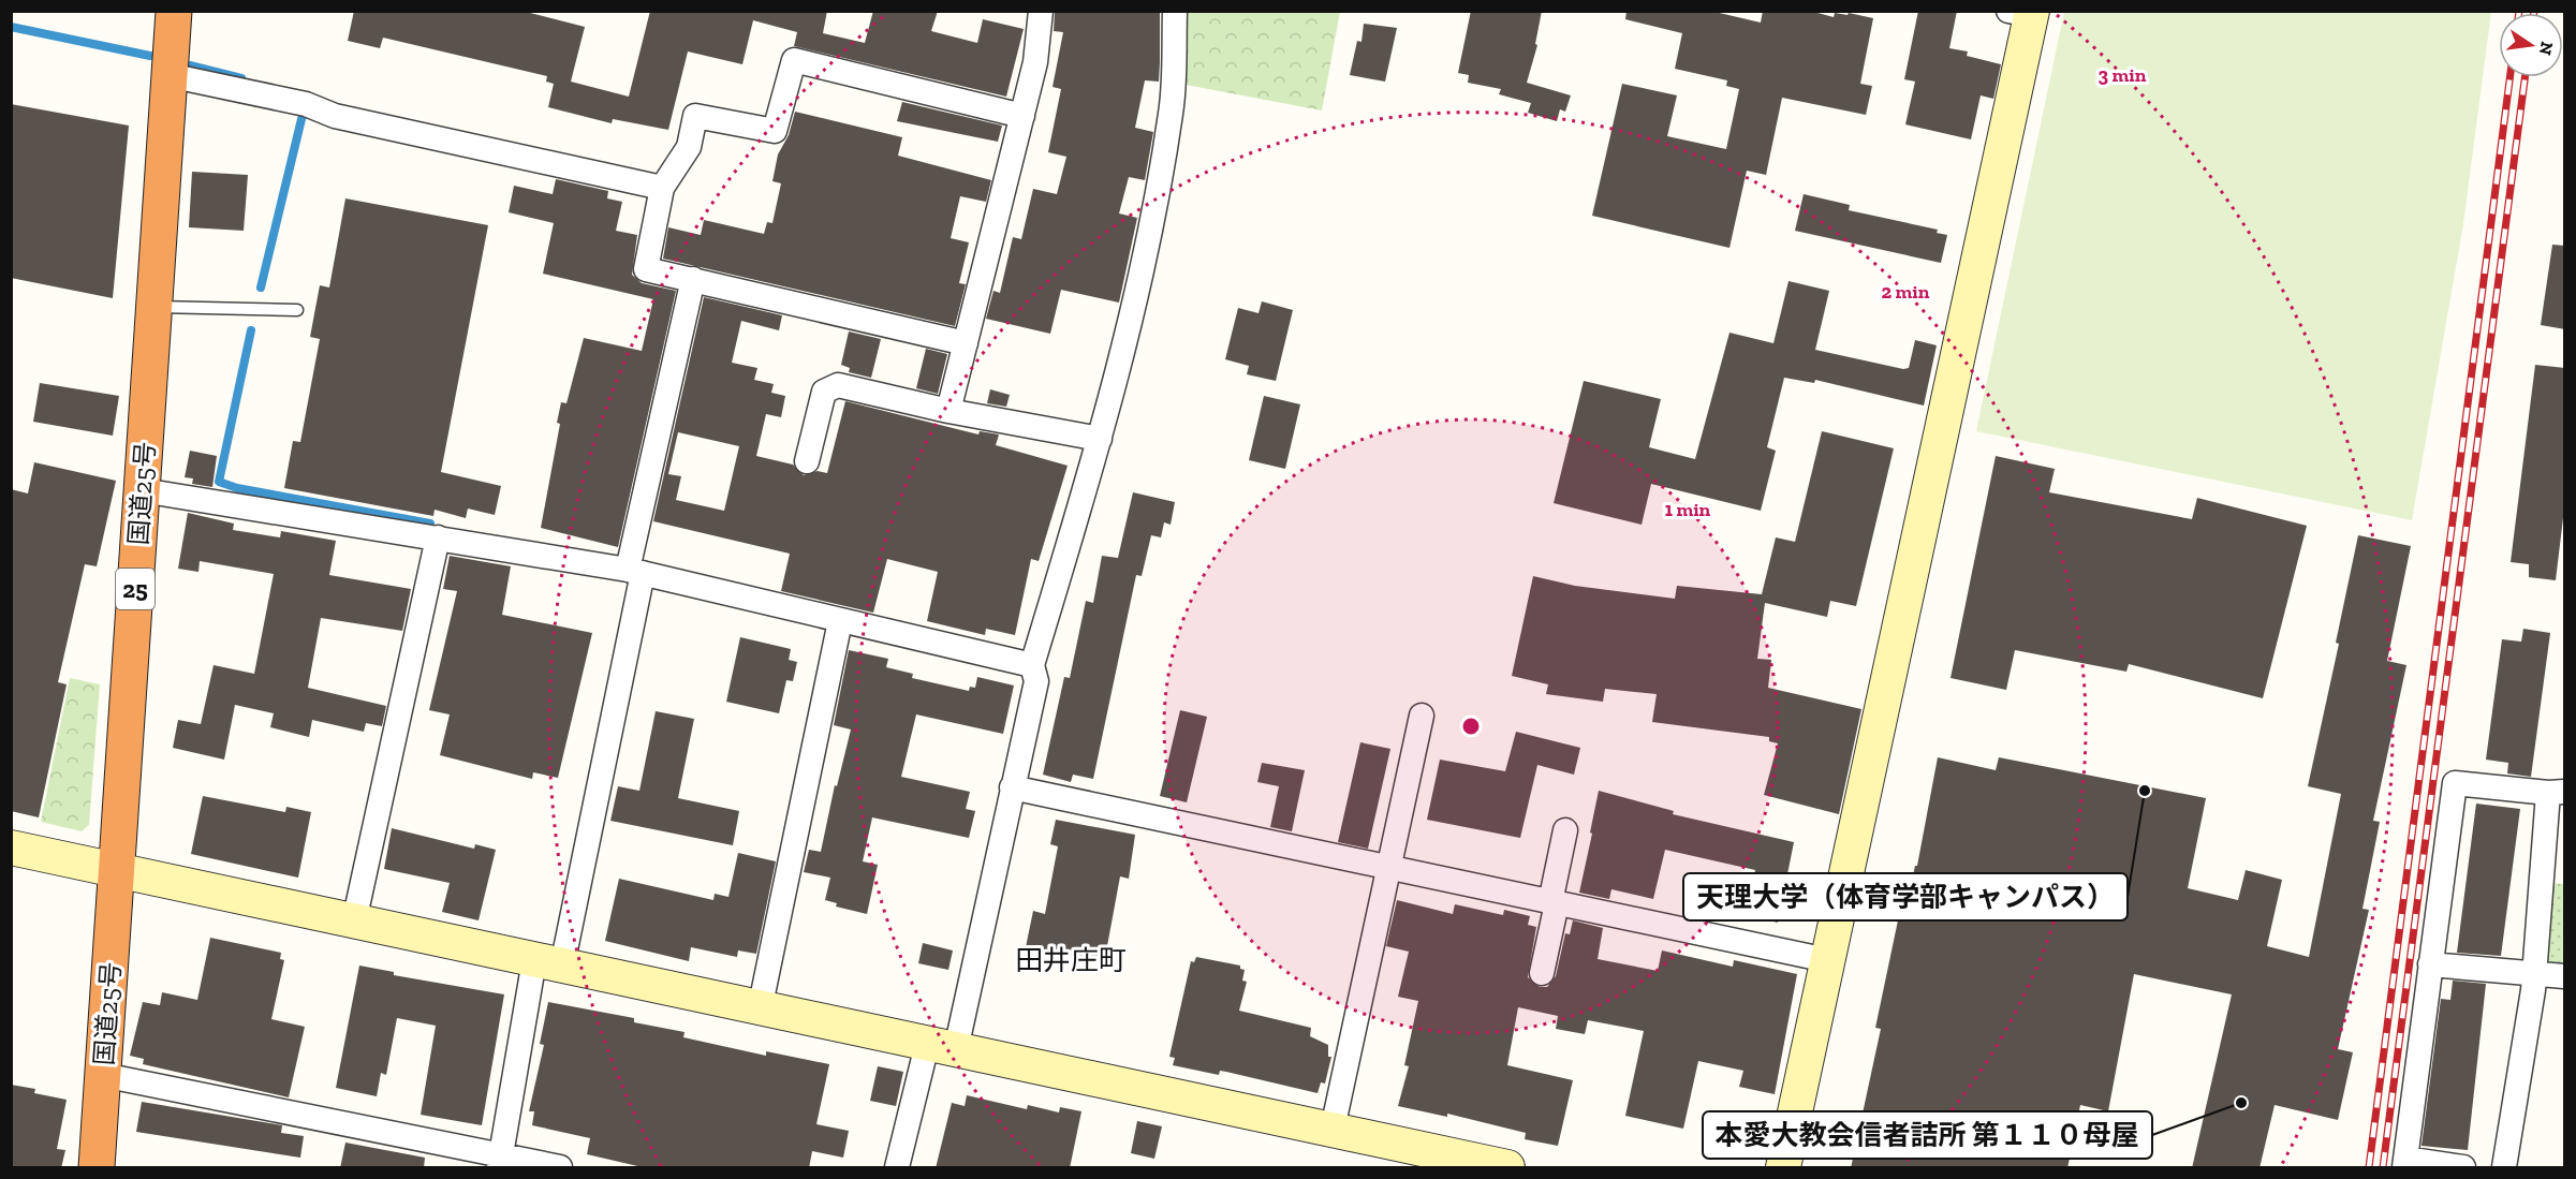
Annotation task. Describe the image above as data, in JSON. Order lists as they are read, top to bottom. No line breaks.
{"streets":{"highway":["国道25号","25"]},"districts":["田井庄町"],"places":["天理大学（体育学部キャンパス）","本愛大教会信者詰所 第１１０母屋"],"north":"right","rings":["3 min","2 min","1 min"]}
